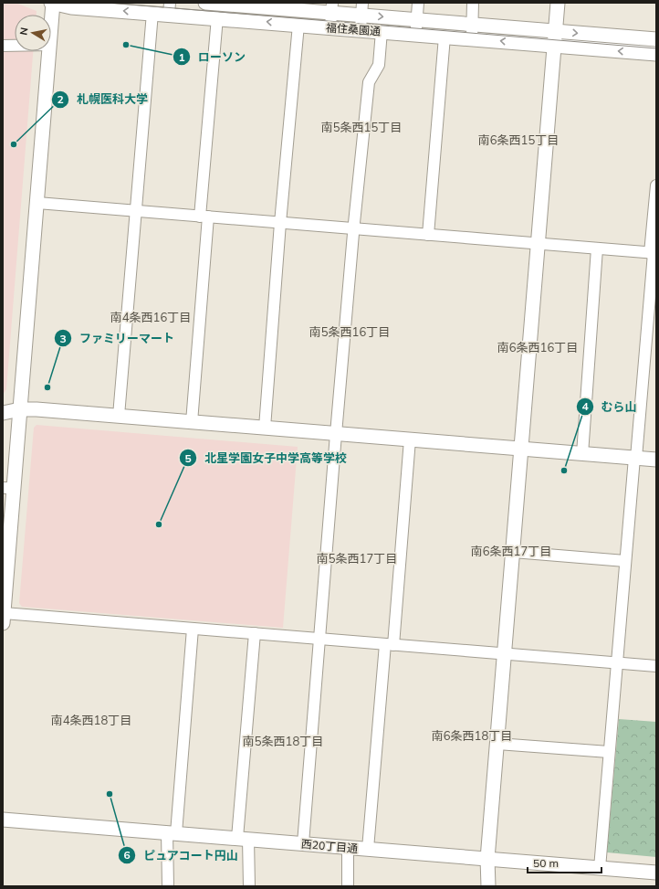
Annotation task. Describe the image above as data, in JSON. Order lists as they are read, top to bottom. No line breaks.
{"streets":{"street":["福住桑園通","西20丁目通"]},"districts":["南5条西15丁目","南6条西15丁目","南4条西16丁目","南5条西16丁目","南6条西16丁目","南6条西17丁目","南5条西17丁目","南4条西18丁目","南6条西18丁目","南5条西18丁目"],"places":["ローソン","札幌医科大学","ファミリーマート","むら山","北星学園女子中学高等学校","ピュアコート円山"],"scale_bar":"50 m","north":"left"}
